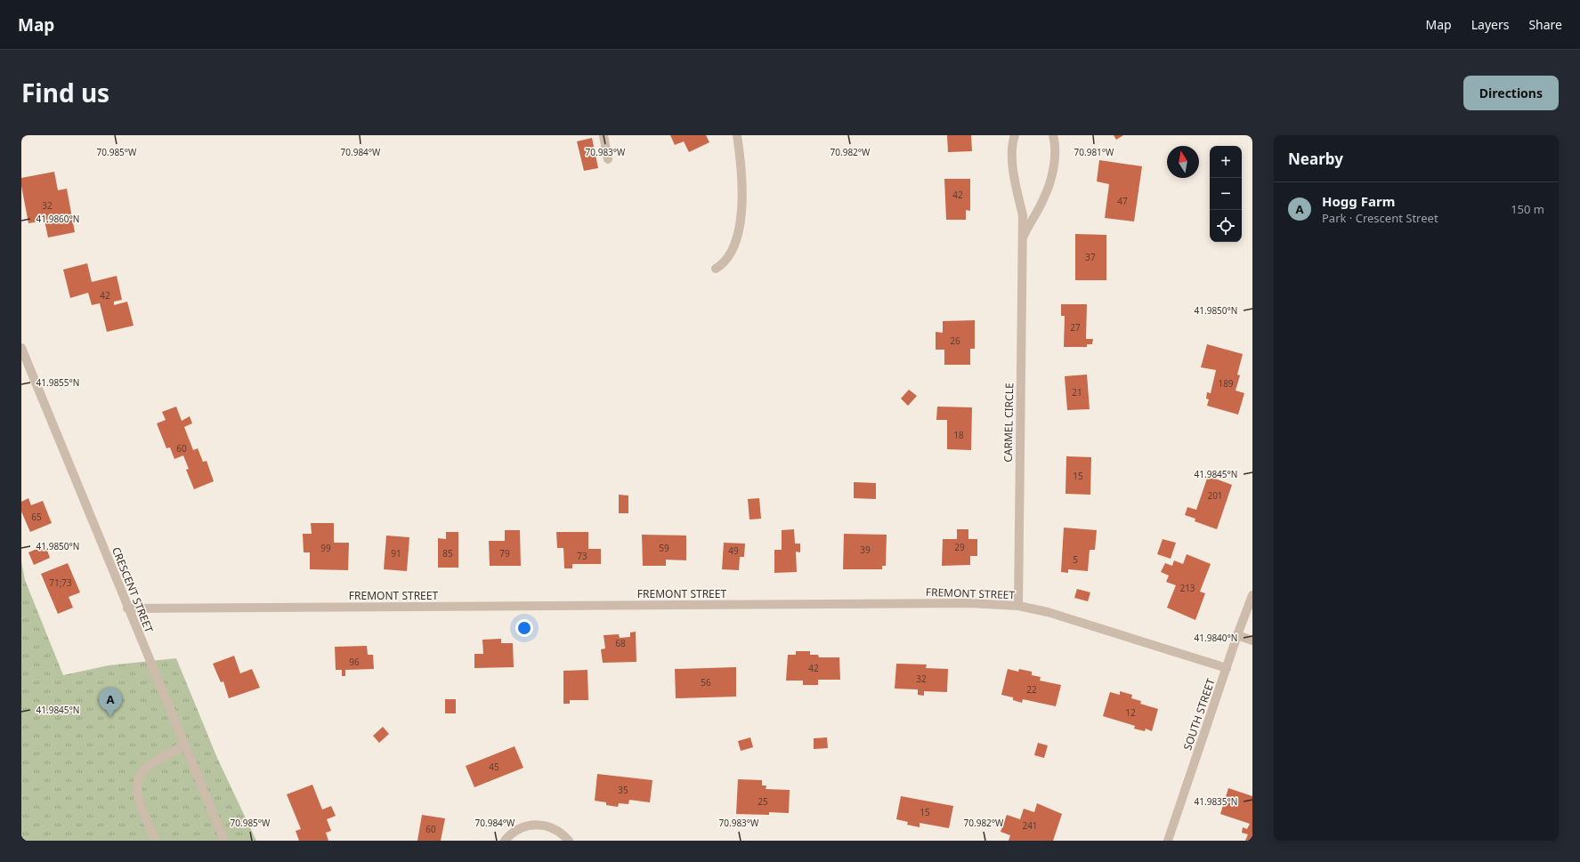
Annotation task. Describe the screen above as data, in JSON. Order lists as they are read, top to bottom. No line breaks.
{"streets":{"street":["CARMEL CIRCLE","CRESCENT STREET","FREMONT STREET","SOUTH STREET"]},"crossings":[["CARMEL CIRCLE","FREMONT STREET"],["CRESCENT STREET","FREMONT STREET"],["FREMONT STREET","SOUTH STREET"]],"house_numbers":["42","47","32","37","42","27","26","189","21","18","60","15","201","65","29","99","59","39","49","91","85","79","73","5","71;73","213","68","96","42","32","56","22","12","45","35","25","15","241","60"],"north":"top","page":{"header":"Map","nav":["Map","Layers","Share"],"title":"Find us","buttons":"Directions","heading":"Nearby","map_buttons":["+","−"],"list":[{"mark":"A","name":"Hogg Farm","note":"Park · Crescent Street","value":"150 m"}],"pins":"A"},"coordinates":["70.985°W","70.984°W","70.983°W","70.982°W","70.981°W","41.9860°N","41.9850°N","41.9855°N","41.9845°N","41.9840°N","41.9835°N"]}
